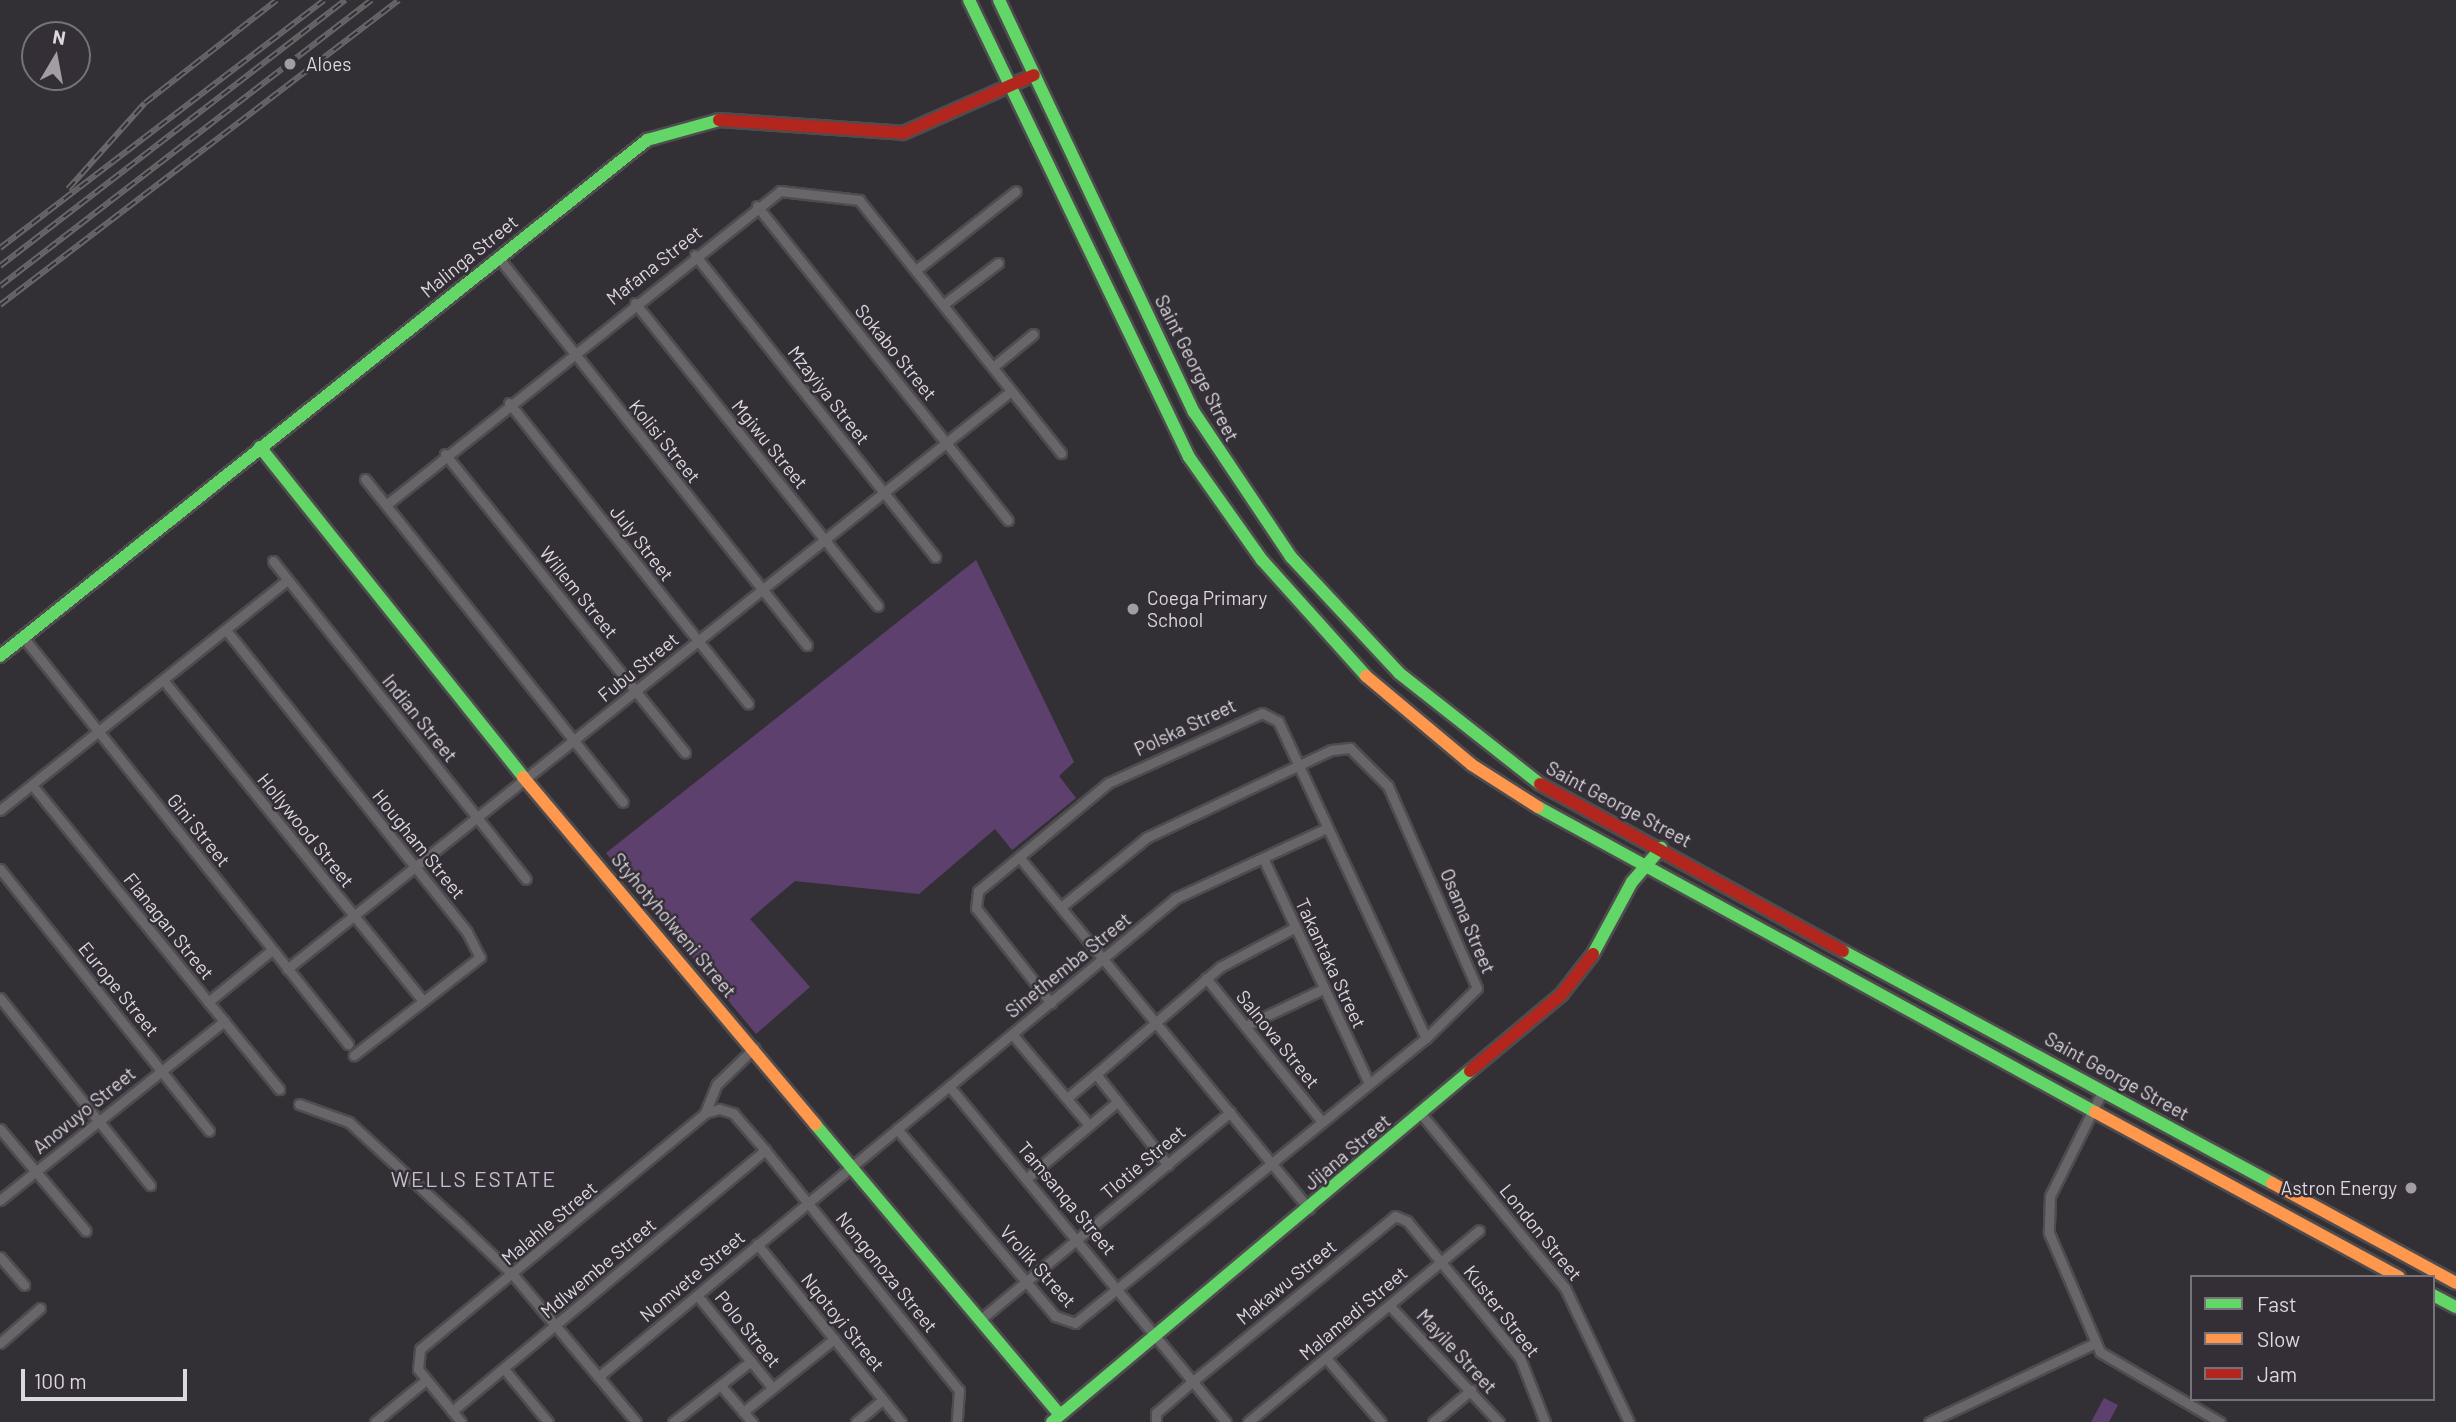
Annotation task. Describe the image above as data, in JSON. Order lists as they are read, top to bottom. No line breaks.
{"streets":{"main road":["Malinga Street","Saint George Street","Styhotyholweni Street","Jijana Street"],"street":["Mafana Street","Sokabo Street","Mzayiya Street","Kolisi Street","Mgiwu Street","July Street","Willem Street","Fubu Street","Indian Street","Polska Street","Gini Street","Hollywood Street","Hougham Street","Osama Street","Flanagan Street","Takantaka Street","Sinethemba Street","Europe Street","Salnova Street","Anovuyo Street","Tlotie Street","Tamsanqa Street","Malahle Street","London Street","Vrolik Street","Mdlwembe Street","Nongonoza Street","Nomvete Street","Makawu Street","Kuster Street","Malamedi Street","Nqotoyi Street","Polo Street","Mayile Street"]},"crossings":[["Malinga Street","Saint George Street"],["Malinga Street","Kolisi Street"],["Malinga Street","Gini Street"],["Malinga Street","Styhotyholweni Street"],["Mafana Street","Sokabo Street"],["Mafana Street","Mzayiya Street"],["Mafana Street","Kolisi Street"],["Mafana Street","Mgiwu Street"],["Mafana Street","July Street"],["Mafana Street","Willem Street"],["Mafana Street","Fubu Street"],["Sokabo Street","Fubu Street"],["Saint George Street","Jijana Street"],["Mzayiya Street","Fubu Street"],["Kolisi Street","Fubu Street"],["Mgiwu Street","Fubu Street"],["July Street","Fubu Street"],["Willem Street","Fubu Street"],["Fubu Street","Indian Street"],["Fubu Street","Gini Street"],["Fubu Street","Hollywood Street"],["Fubu Street","Hougham Street"],["Fubu Street","Styhotyholweni Street"],["Polska Street","Osama Street"],["Polska Street","Sinethemba Street"],["Hollywood Street","Hougham Street"],["Osama Street","Takantaka Street"],["Osama Street","Salnova Street"],["Osama Street","Vrolik Street"],["Styhotyholweni Street","Sinethemba Street"],["Styhotyholweni Street","Jijana Street"],["Styhotyholweni Street","Tlotie Street"],["Styhotyholweni Street","Nomvete Street"],["Flanagan Street","Anovuyo Street"],["Takantaka Street","Sinethemba Street"],["Sinethemba Street","Tamsanqa Street"],["Sinethemba Street","Vrolik Street"],["Sinethemba Street","Nomvete Street"],["Europe Street","Anovuyo Street"],["Jijana Street","Tamsanqa Street"],["Jijana Street","London Street"],["Tlotie Street","Tamsanqa Street"],["Tlotie Street","Vrolik Street"],["Tamsanqa Street","Vrolik Street"],["Tamsanqa Street","Makawu Street"],["Mdlwembe Street","Nongonoza Street"],["Nongonoza Street","Nomvete Street"],["Nomvete Street","Nqotoyi Street"],["Nomvete Street","Polo Street"],["Makawu Street","Kuster Street"],["Makawu Street","Malamedi Street"],["Kuster Street","Malamedi Street"],["Malamedi Street","Mayile Street"]],"districts":["WELLS ESTATE"],"places":["Aloes","Coega Primary School","Astron Energy"],"legend":["Fast","Slow","Jam"],"scale_bar":"100 m","north":"top"}
